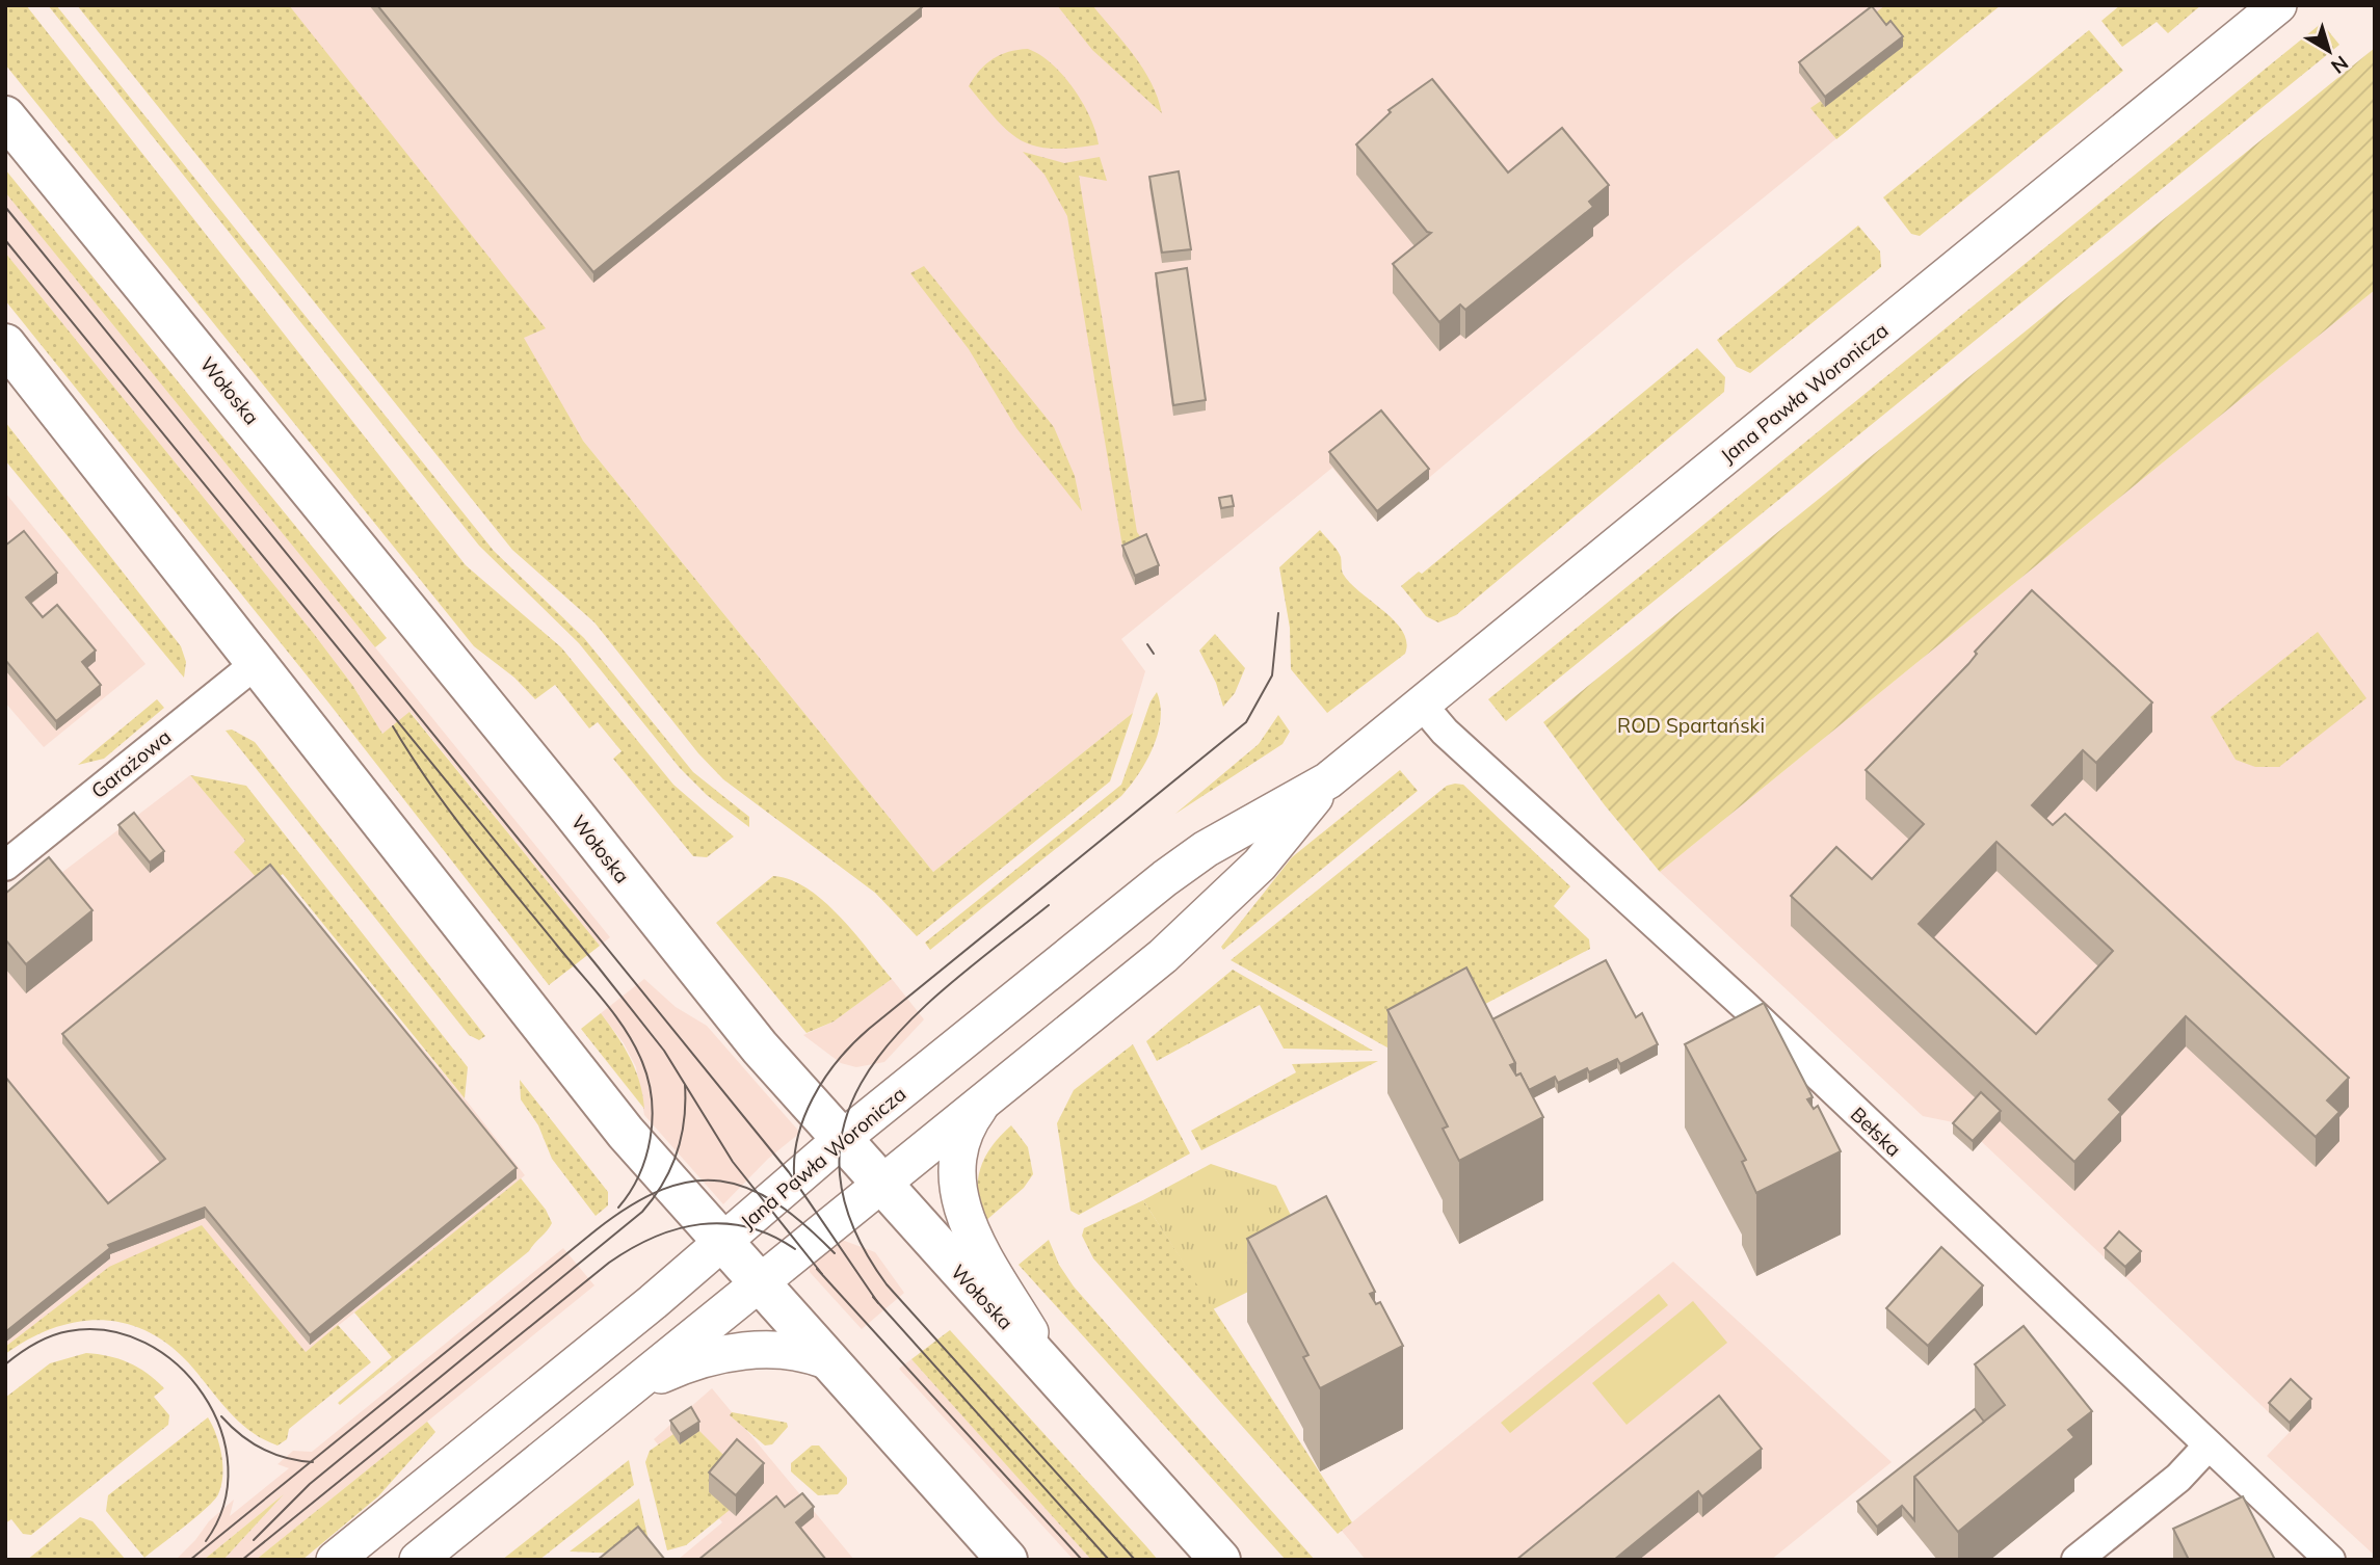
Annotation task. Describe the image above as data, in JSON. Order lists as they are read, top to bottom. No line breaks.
{"streets":{"main road":["Wołoska"],"street":["Jana Pawła Woronicza","Garażowa","Bełska"]},"crossings":[["Wołoska","Jana Pawła Woronicza"],["Jana Pawła Woronicza","Bełska"]],"parks":["ROD Spartański"],"north":"bottom right"}
